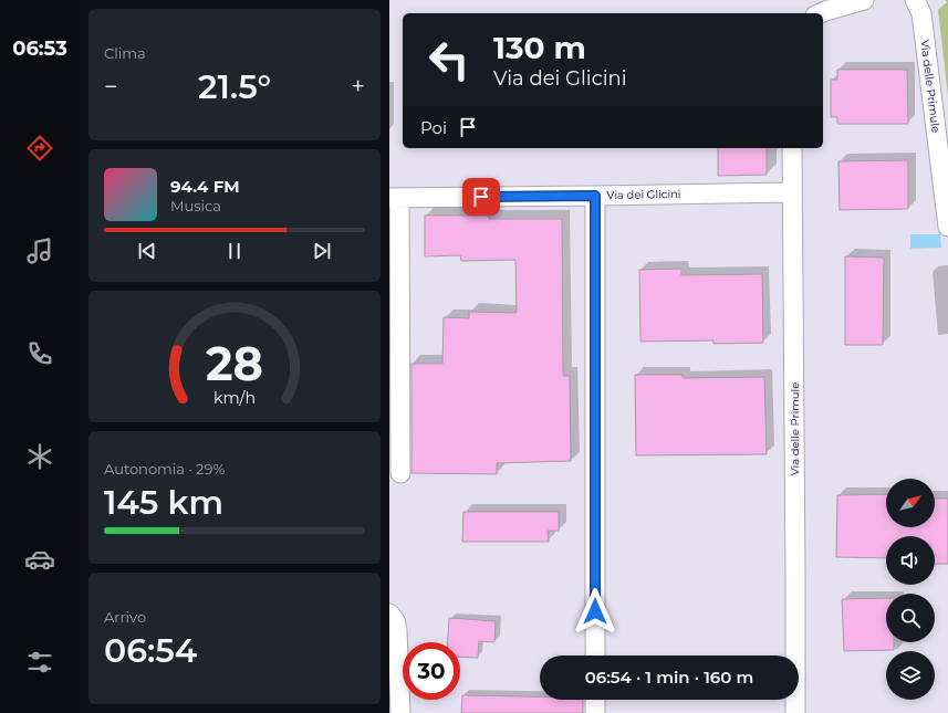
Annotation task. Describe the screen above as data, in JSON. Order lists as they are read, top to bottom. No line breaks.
{"streets":{"street":["Via delle Primule","Via dei Glicini"]},"crossings":[["Via delle Primule","Via dei Glicini"]],"north":"top right","page":{"tabs":"06:53","tile":["Clima",["Autonomia · 29%","145 km"],["Arrivo","06:54"]],"turn":["130 m","Via dei Glicini"],"heat":["−","21.5°","+"],"then":"Poi","song":["94.4 FM","Musica"],"limit":"30","trip":"06:54 · 1 min · 160 m","gauge":["28","km/h"]}}
